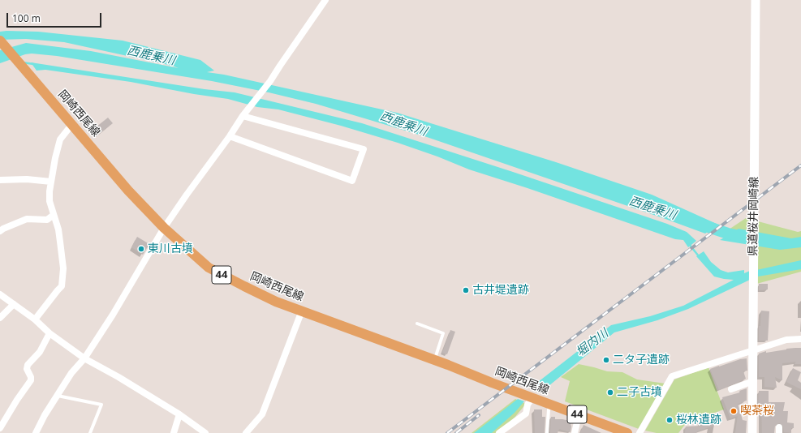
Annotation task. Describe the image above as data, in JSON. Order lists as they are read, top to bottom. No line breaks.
{"streets":{"main road":["岡崎西尾線","県道桜井岡崎線","44"]},"water":["西鹿乗川","堀内川"],"places":["東川古墳","古井堤遺跡","二タ子遺跡","二子古墳","喫茶桜","桜林遺跡"],"scale_bar":"100 m"}
